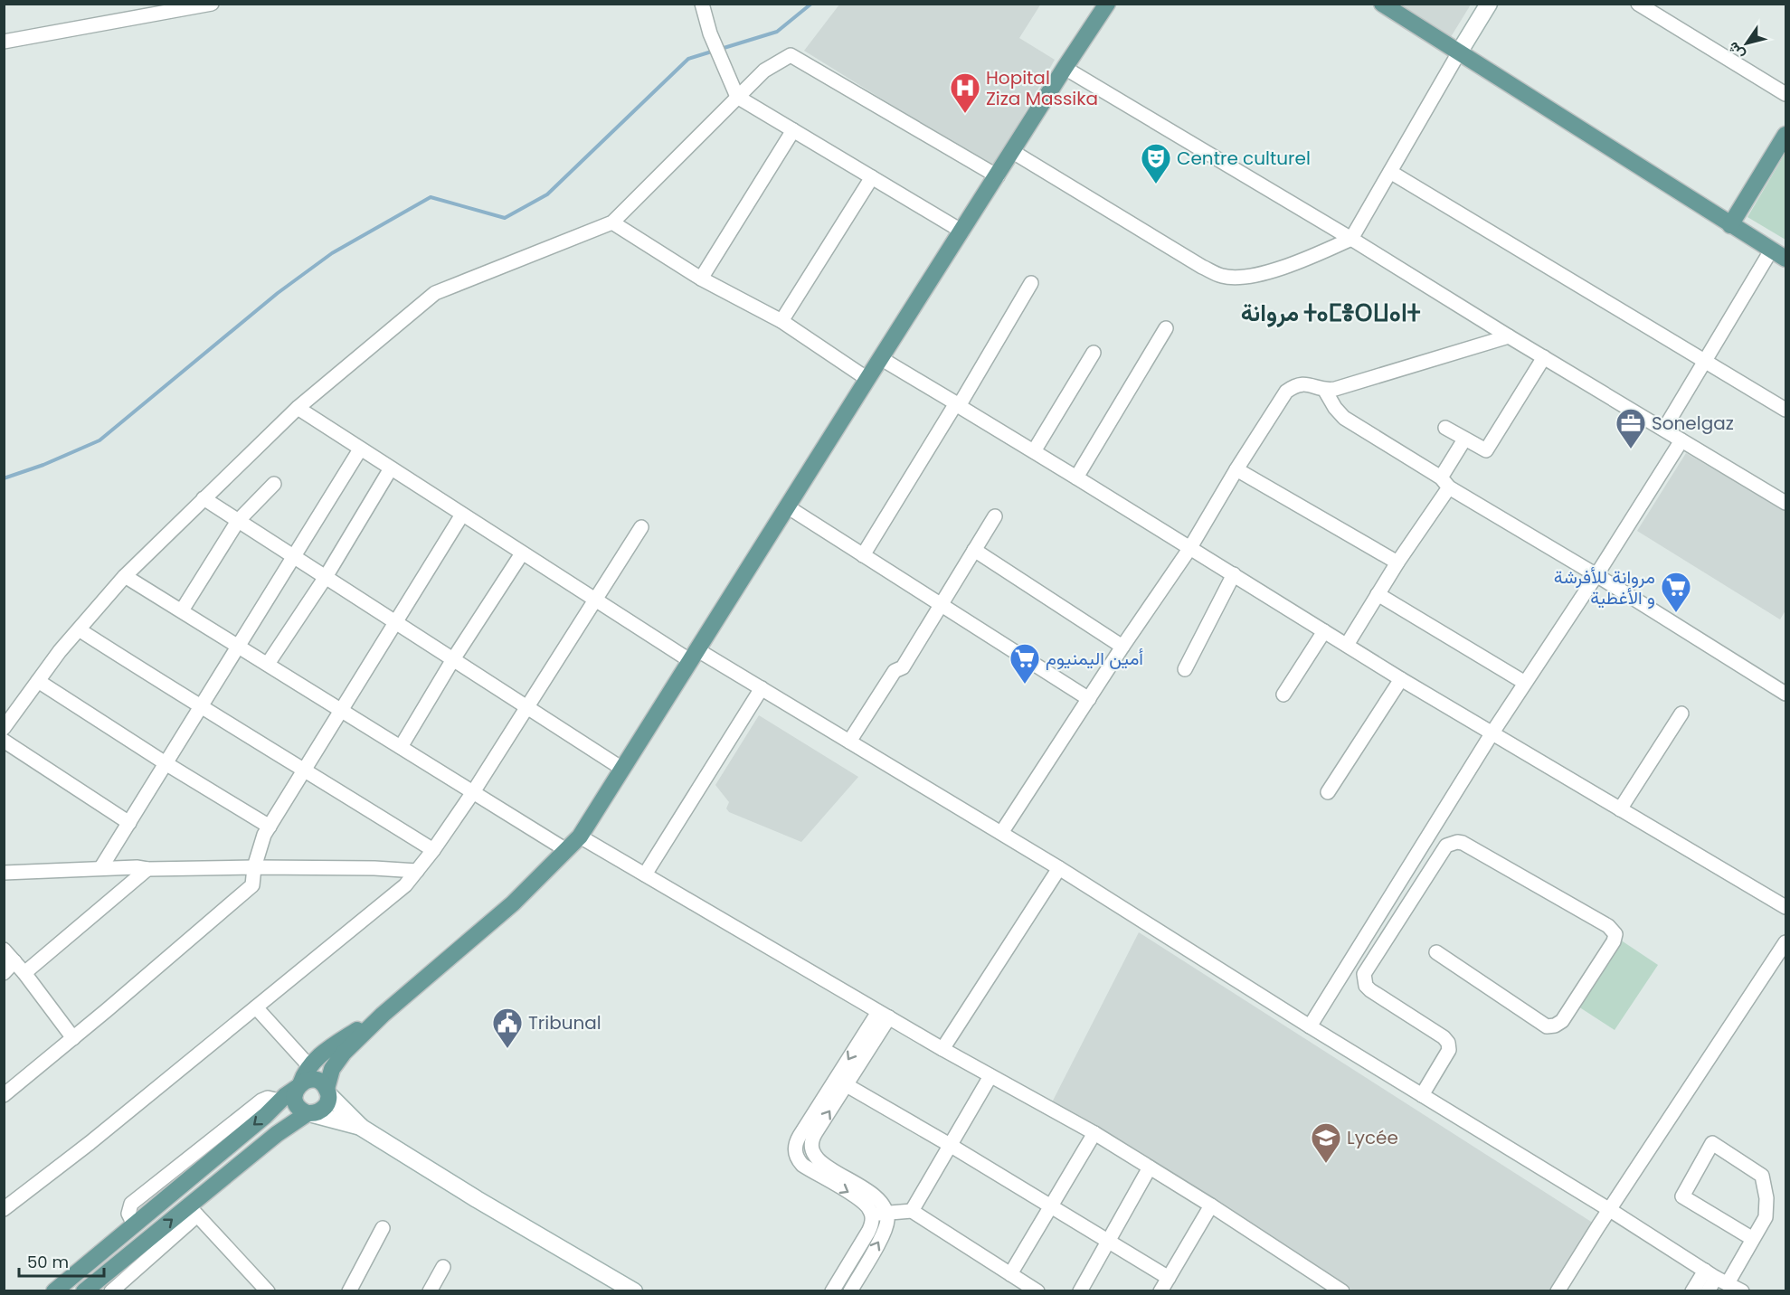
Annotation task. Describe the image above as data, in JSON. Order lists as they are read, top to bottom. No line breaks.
{"districts":["مروانة ⵜⴰⵎⴻⵔⵡⴰⵏⵜ"],"places":{"hospital":["Hopital Ziza Massika"],"theatre":["Centre culturel"],"office":["Sonelgaz"],"supermarket":["مروانة للأفرشة و الأغطية","أمين اليمنيوم"],"public building":["Tribunal"],"school or university":["Lycée"]},"scale_bar":"50 m","north":"bottom left"}
